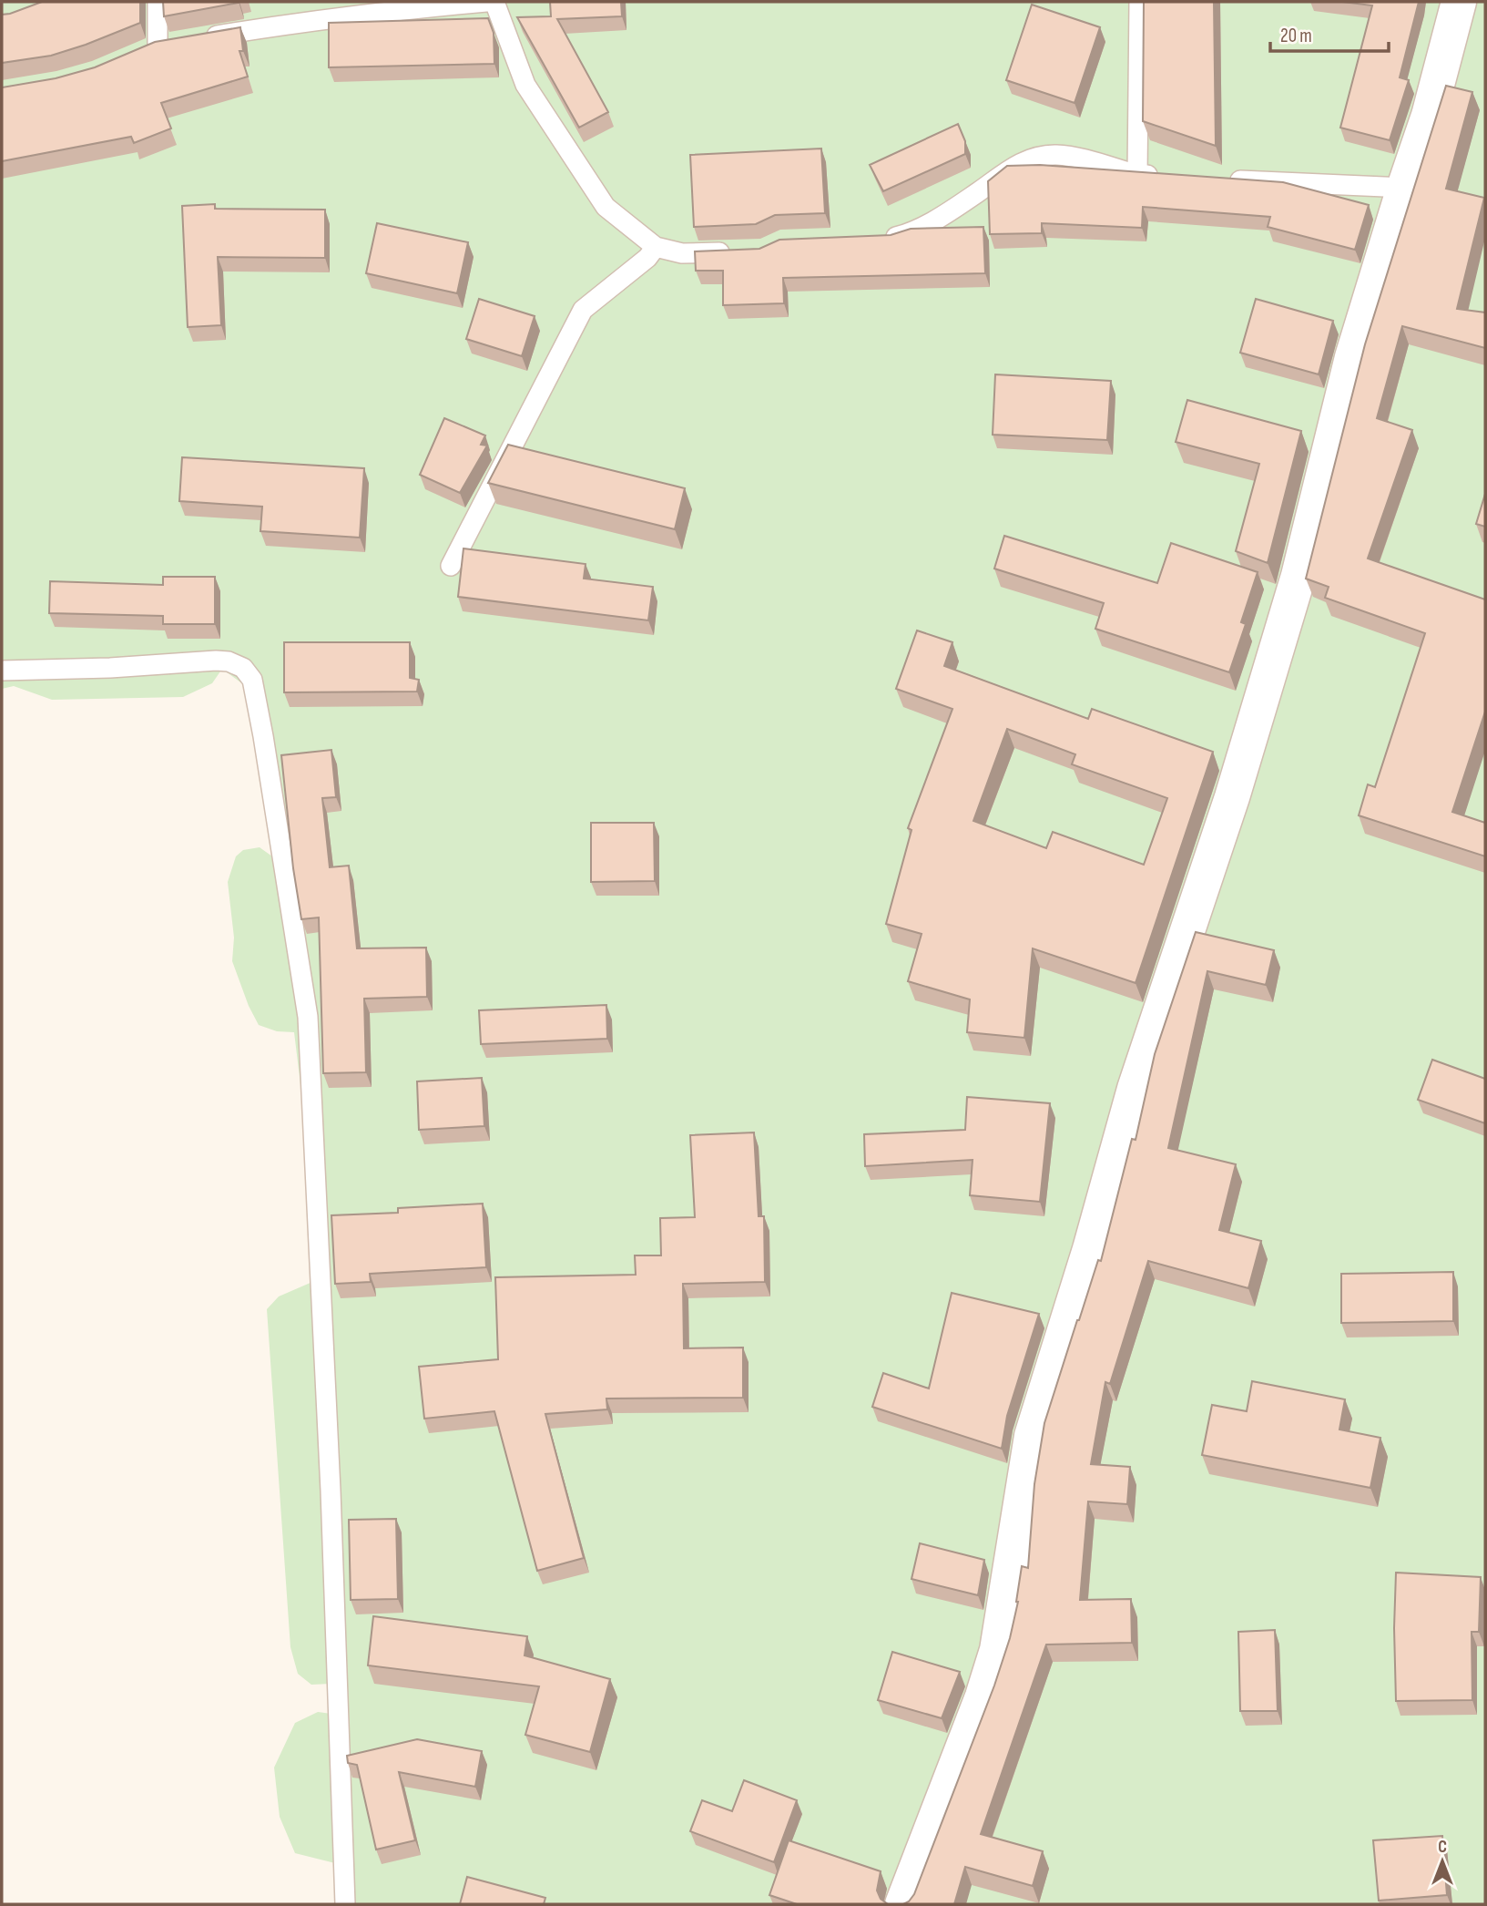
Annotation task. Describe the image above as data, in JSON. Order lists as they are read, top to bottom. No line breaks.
{"scale_bar":"20 m","north":"top"}
